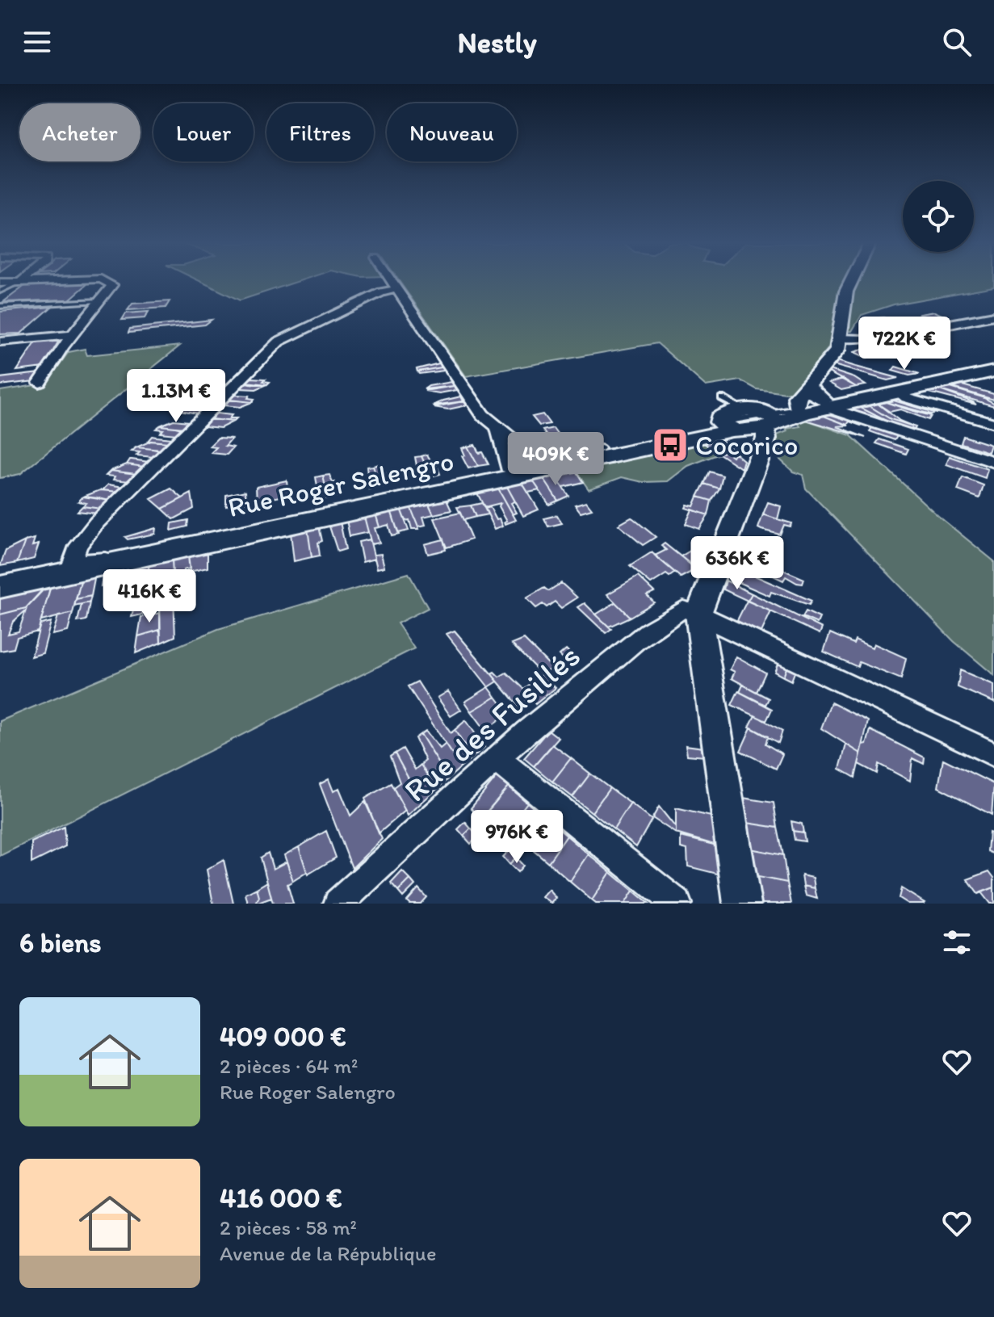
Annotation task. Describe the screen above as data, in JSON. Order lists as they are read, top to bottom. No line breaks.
{"streets":{"main road":["Rue Roger Salengro"],"street":["Rue des Fusillés"]},"places":{"bus stop":["Cocorico"]},"page":{"header":"Nestly","chip":["Acheter","Louer","Filtres","Nouveau"],"price":["722K €","1.13M €","409K €","636K €","416K €","976K €"],"heading":"6 biens","list":[{"name":"409 000 €","note":"2 pièces · 64 m² · Rue Roger Salengro"},{"name":"416 000 €","note":"2 pièces · 58 m² · Avenue de la République"}]}}
